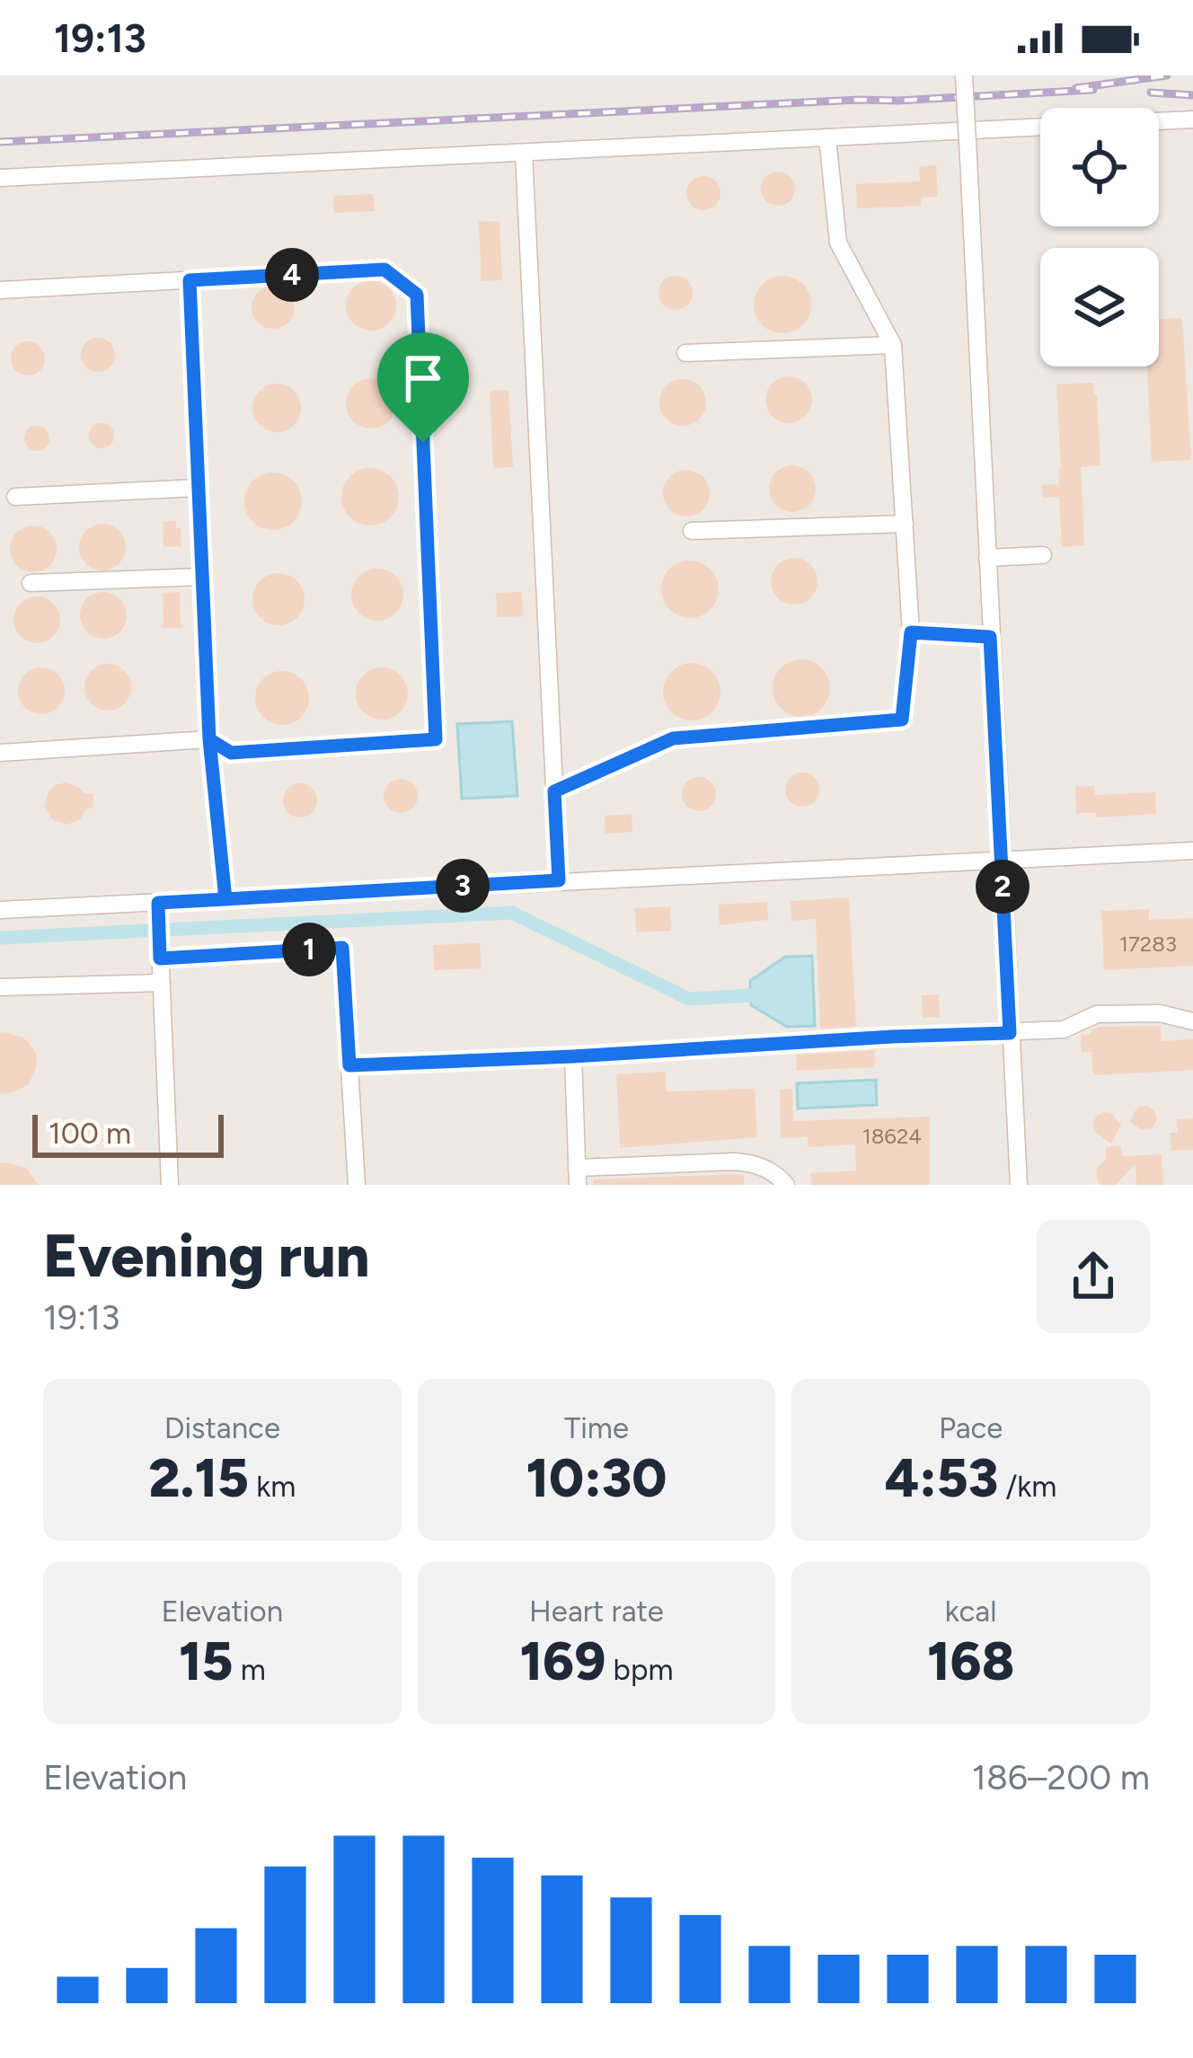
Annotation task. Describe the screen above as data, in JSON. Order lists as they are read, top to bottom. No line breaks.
{"house_numbers":["17283","18624"],"scale_bar":"100 m","page":{"status":"19:13","pins":["4","3","2","1"],"scale":"100 m","heading":["Evening run","19:13"],"stats":[["Distance","2.15 km"],["Time","10:30"],["Pace","4:53 /km"],["Elevation","15 m"],["Heart rate","169 bpm"],["kcal","168"]],"chart":["Elevation","186–200 m"]}}
